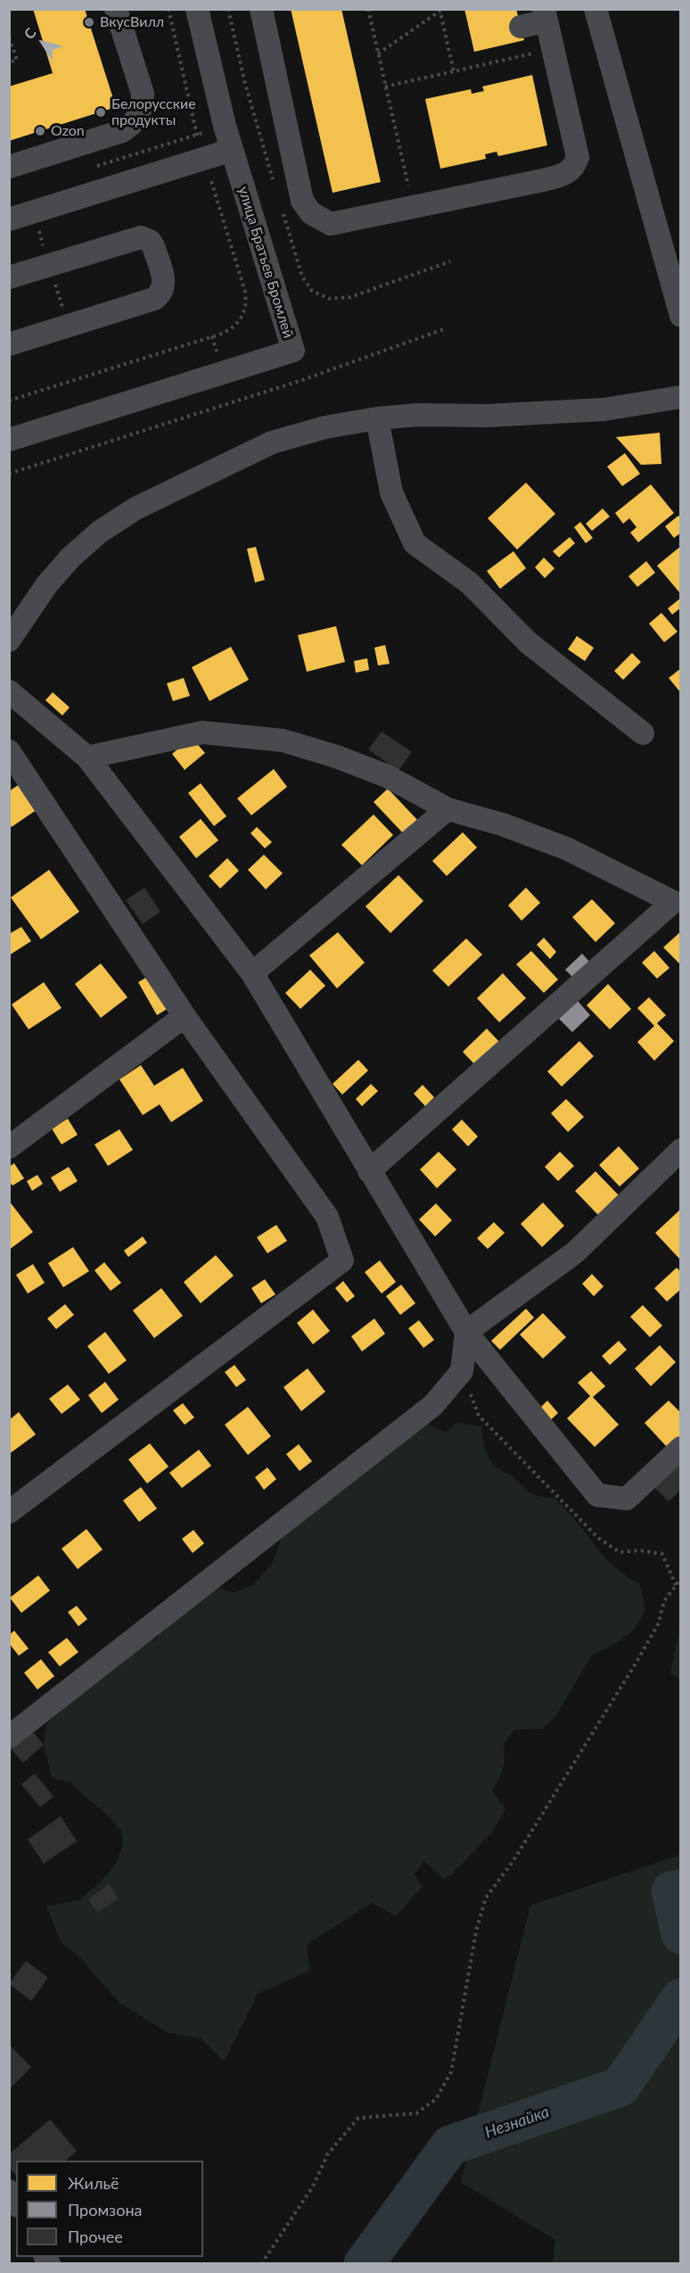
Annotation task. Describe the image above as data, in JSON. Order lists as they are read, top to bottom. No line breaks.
{"streets":{"street":["улица Братьев Бромлей"]},"water":["Незнайка"],"places":["ВкусВилл","Белорусские продукты","Ozon"],"legend":["Жильё","Промзона","Прочее"],"north":"top left"}
